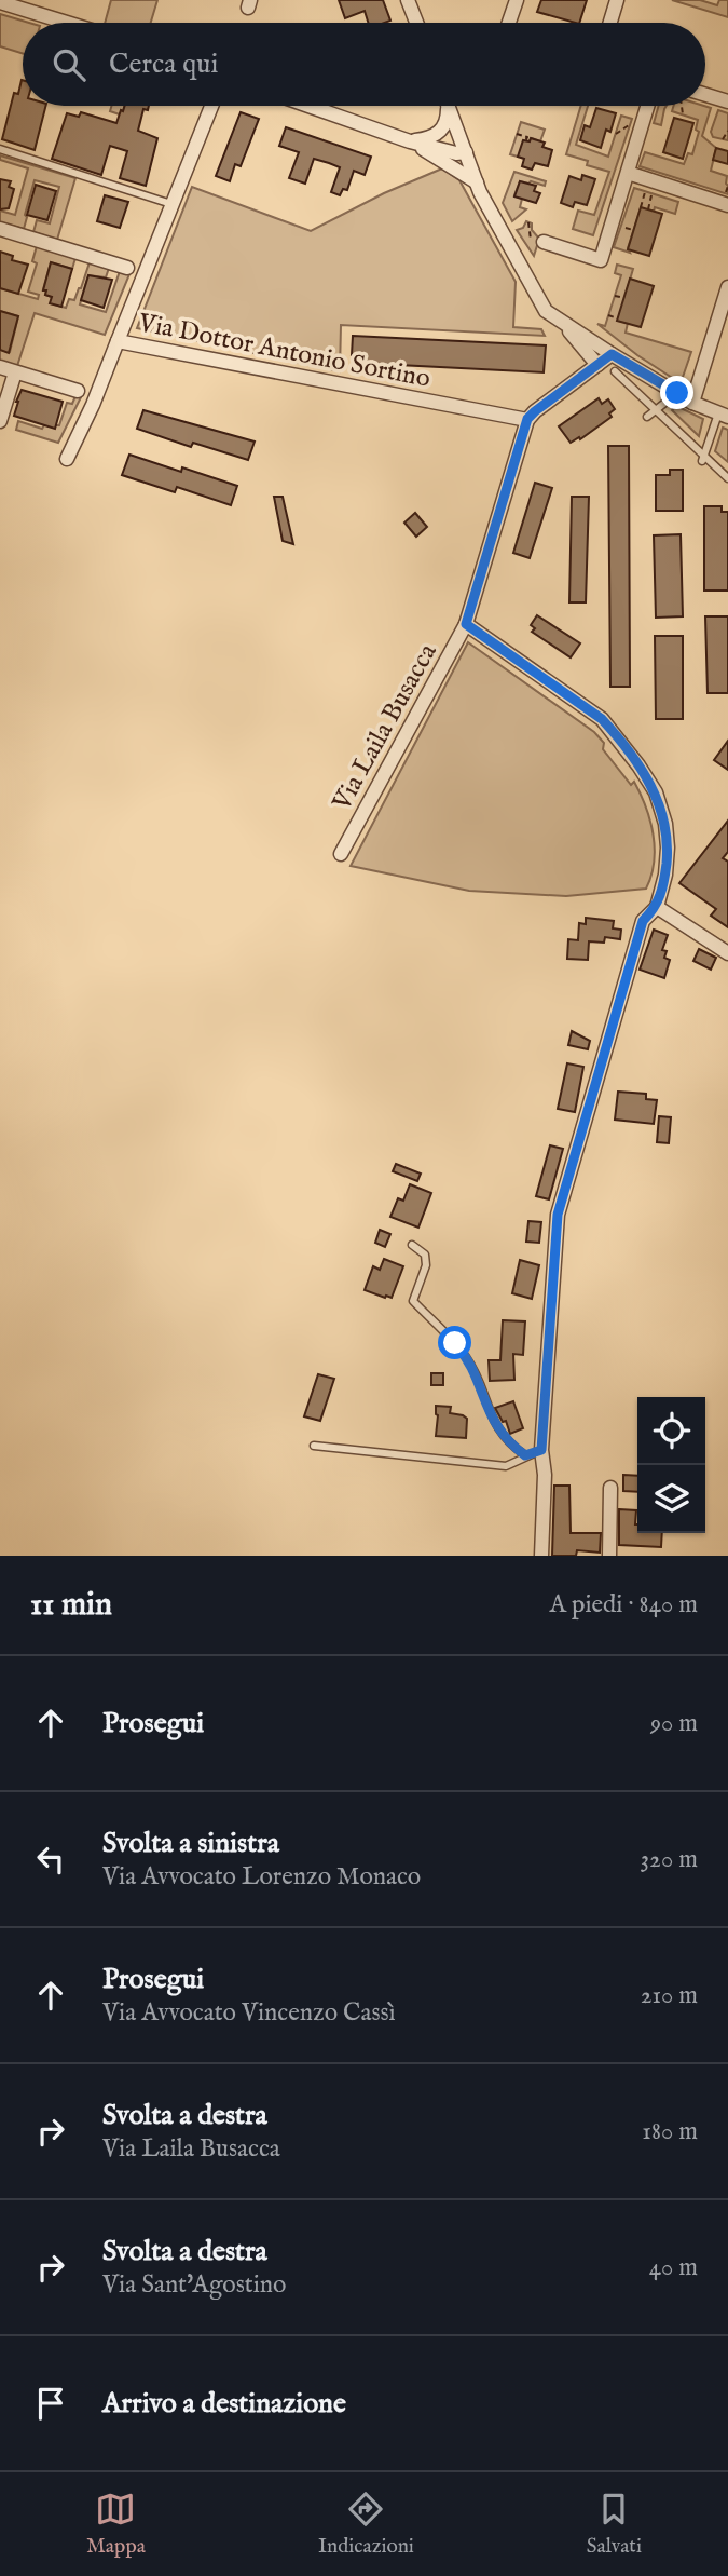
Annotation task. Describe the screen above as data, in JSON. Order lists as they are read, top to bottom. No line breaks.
{"streets":{"street":["Via Dottor Antonio Sortino","Via Laila Busacca"]},"crossings":[["Via Dottor Antonio Sortino","Via Laila Busacca"]],"page":{"search":"Cerca qui","heading":["11 min","A piedi · 840 m"],"list":[["Prosegui","90 m"],["Svolta a sinistra","Via Avvocato Lorenzo Monaco","320 m"],["Prosegui","Via Avvocato Vincenzo Cassì","210 m"],["Svolta a destra","Via Laila Busacca","180 m"],["Svolta a destra","Via Sant'Agostino","40 m"],"Arrivo a destinazione"],"nav":["Mappa","Indicazioni","Salvati"]}}
